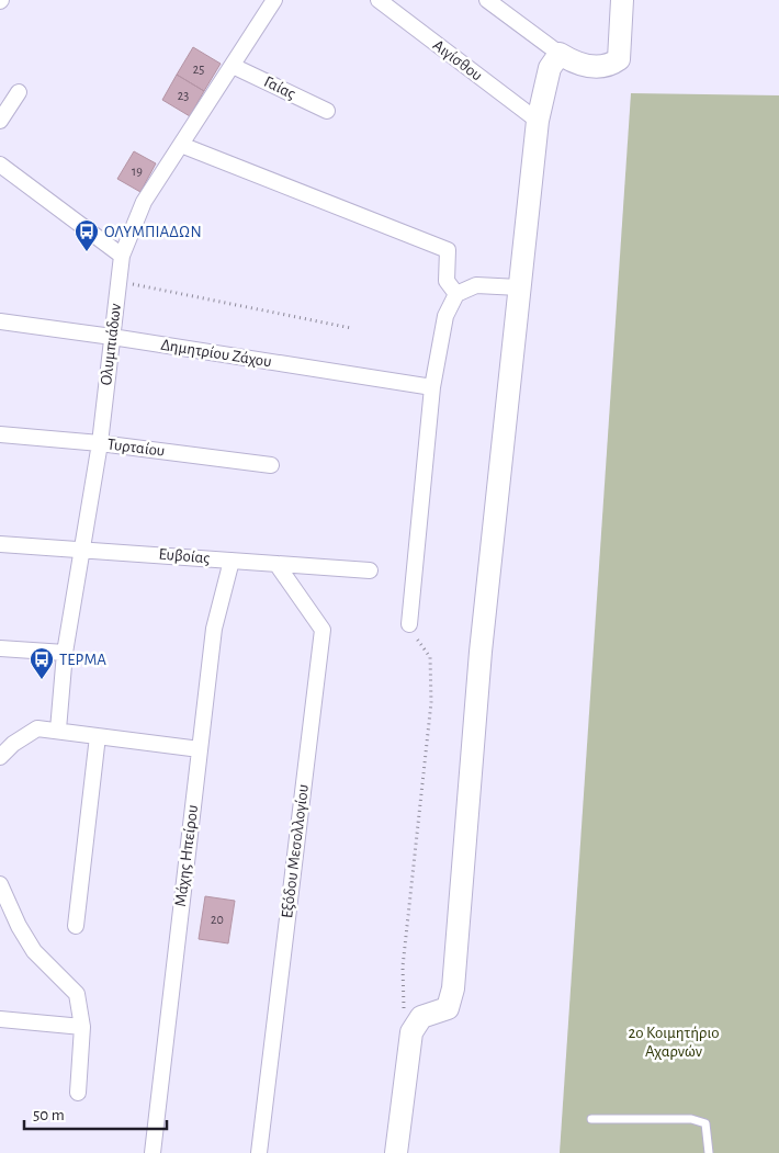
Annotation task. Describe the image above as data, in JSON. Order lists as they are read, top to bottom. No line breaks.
{"streets":{"street":["Αιγίσθου","Γαίας","Ολυμπιάδων","Δημητρίου Ζάχου","Τυρταίου","Ευβοίας","Εξόδου Μεσολλογίου","Μάχης Ηπείρου"]},"crossings":[["Γαίας","Ολυμπιάδων"],["Ολυμπιάδων","Δημητρίου Ζάχου"],["Ολυμπιάδων","Τυρταίου"],["Ολυμπιάδων","Ευβοίας"],["Ευβοίας","Εξόδου Μεσολλογίου"],["Ευβοίας","Μάχης Ηπείρου"]],"parks":["2ο Κοιμητήριο Αχαρνών"],"places":{"bus stop":["ΟΛΥΜΠΙΑΔΩΝ","ΤΕΡΜΑ"]},"house_numbers":["25","23","19","20"],"scale_bar":"50 m"}
